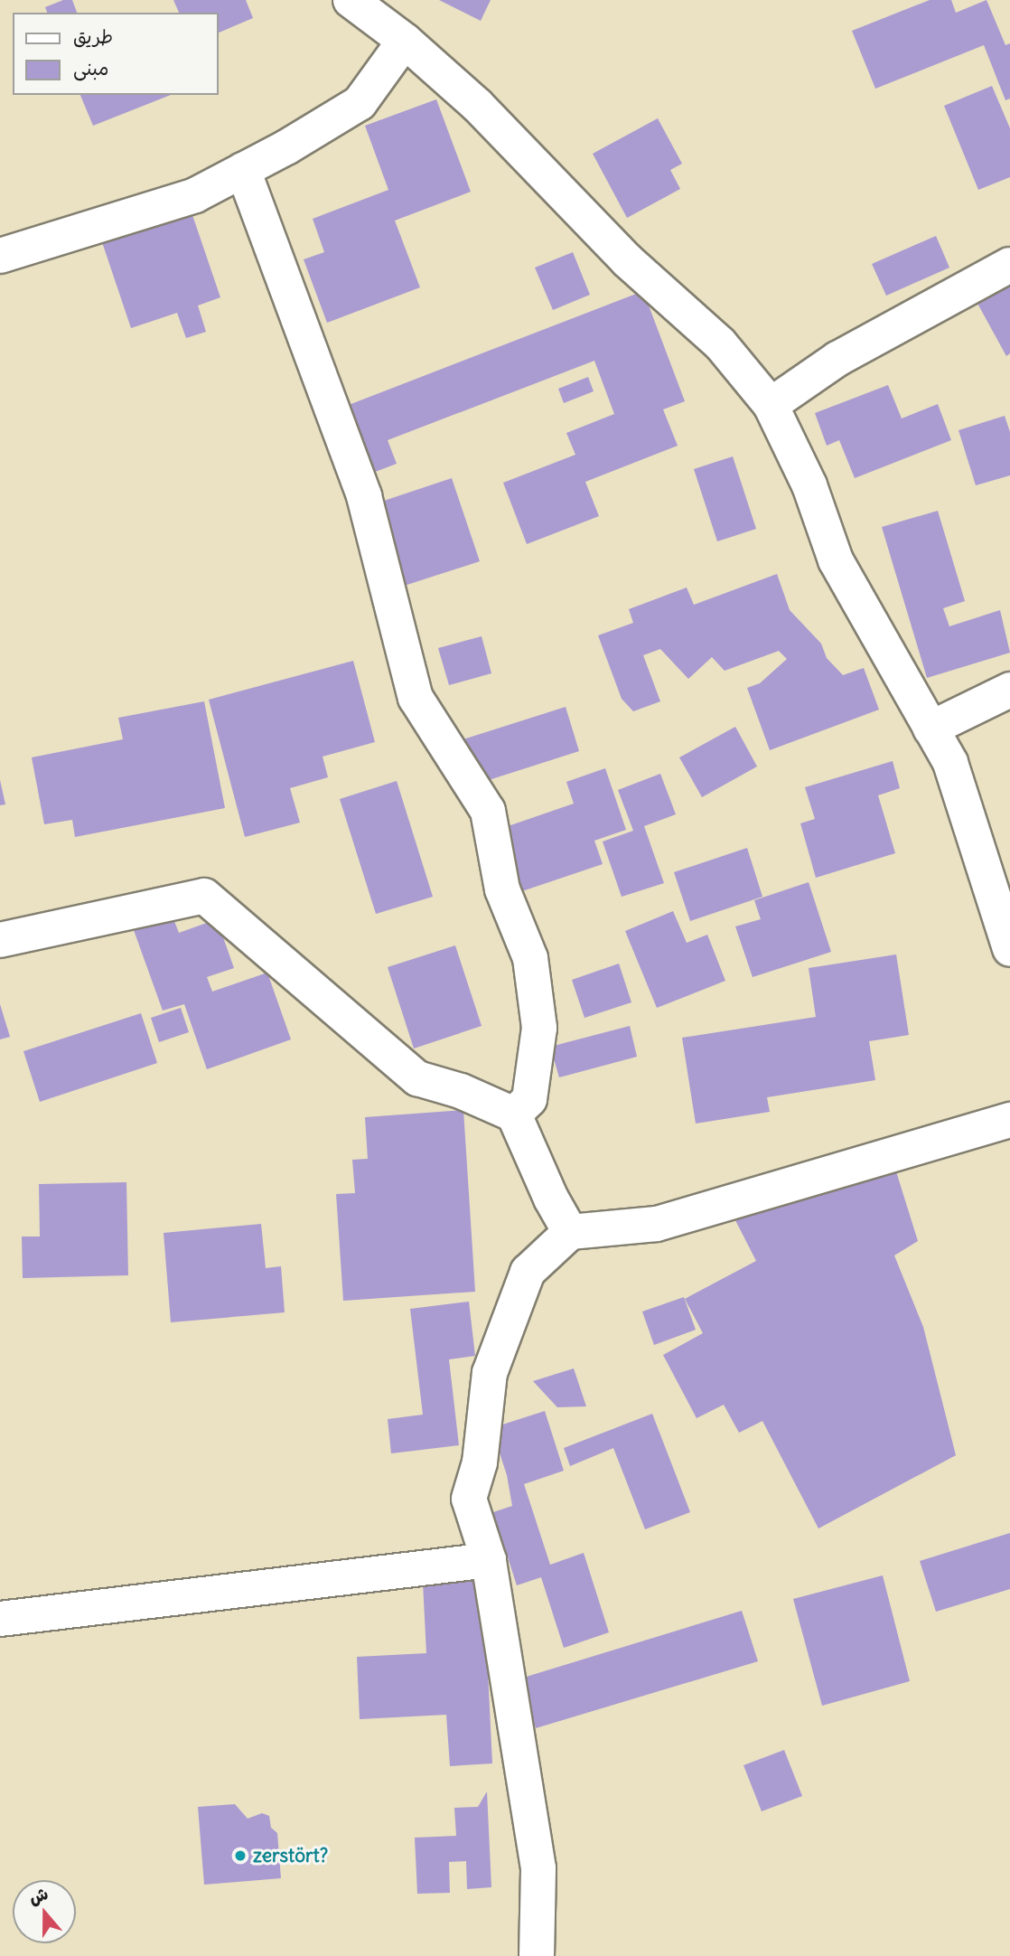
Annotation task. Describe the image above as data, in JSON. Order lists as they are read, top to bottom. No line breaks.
{"places":["zerstört?"],"legend":["طريق","مبنى"],"north":"top"}
